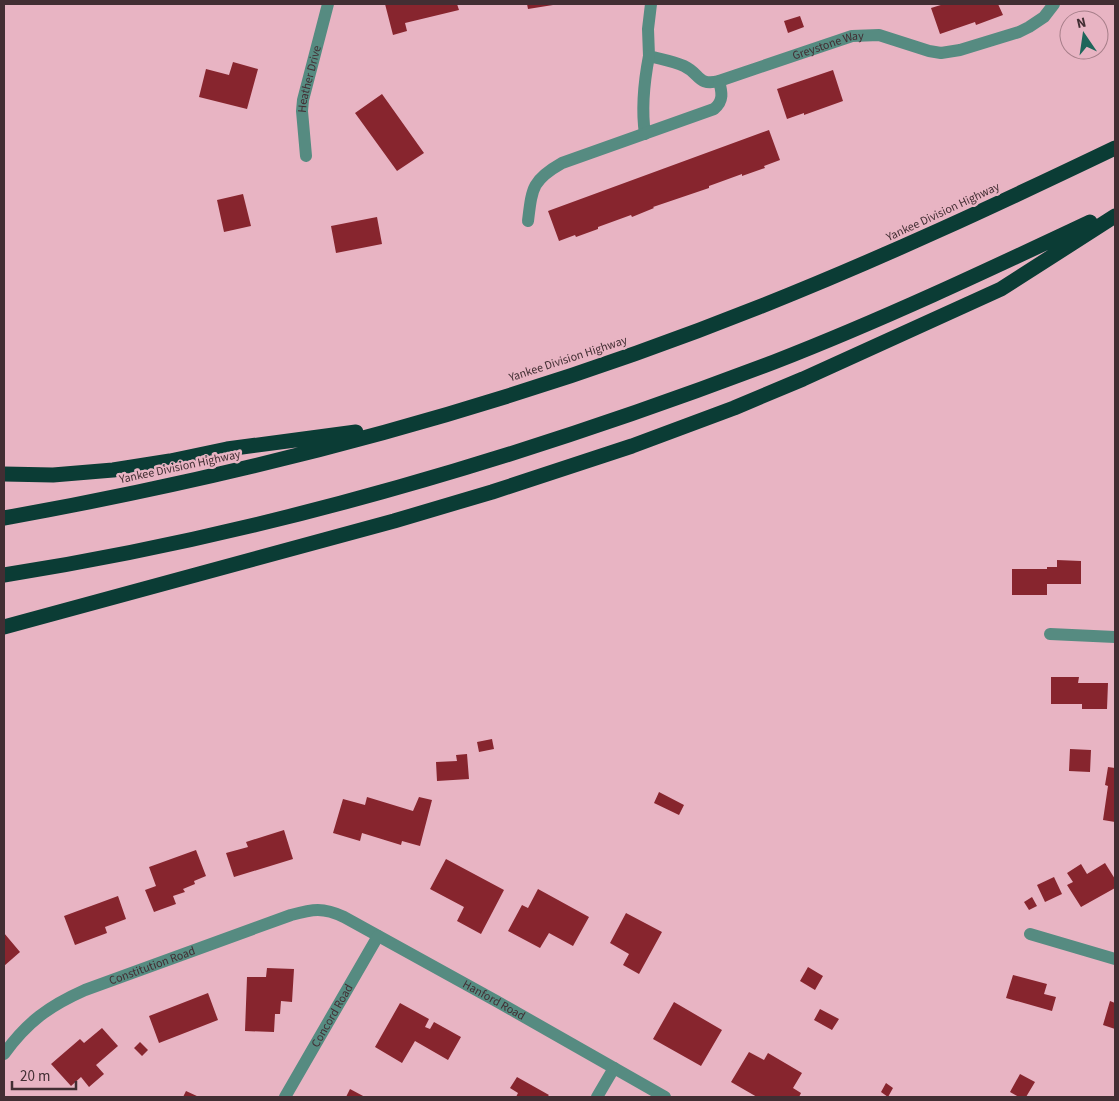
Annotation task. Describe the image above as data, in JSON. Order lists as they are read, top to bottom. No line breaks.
{"streets":{"highway":["Yankee Division Highway"],"street":["Greystone Way","Heather Drive","Constitution Road","Hanford Road","Concord Road"]},"crossings":[["Constitution Road","Hanford Road"],["Hanford Road","Concord Road"]],"scale_bar":"20 m","north":"top"}
